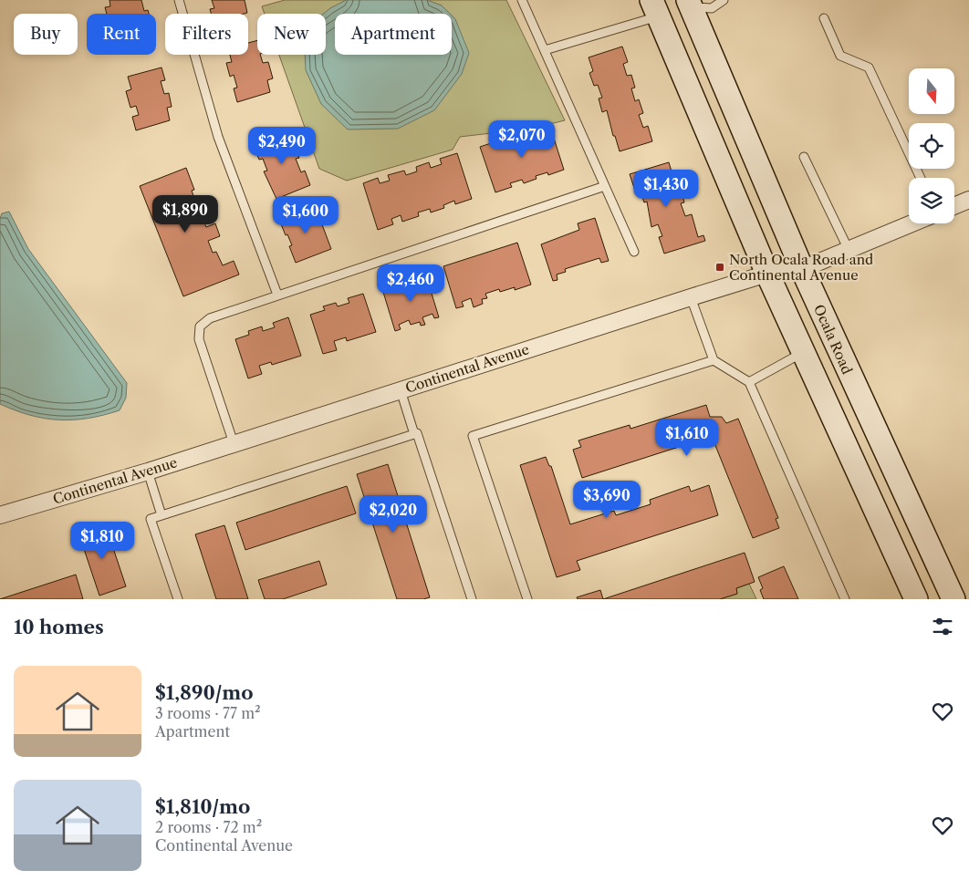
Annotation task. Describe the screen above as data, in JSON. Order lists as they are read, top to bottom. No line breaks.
{"streets":{"main road":["Ocala Road"],"street":["Continental Avenue"]},"crossings":[["Ocala Road","Continental Avenue"]],"places":{"transit":["North Ocala Road and Continental Avenue"]},"north":"bottom","page":{"chip":["Buy","Rent","Filters","New","Apartment"],"price":["$2,070","$2,490","$1,430","$1,890","$1,600","$2,460","$1,610","$3,690","$2,020","$1,810"],"heading":"10 homes","list":[{"name":"$1,890/mo","note":"3 rooms · 77 m² · Apartment"},{"name":"$1,810/mo","note":"2 rooms · 72 m² · Continental Avenue"}]}}
